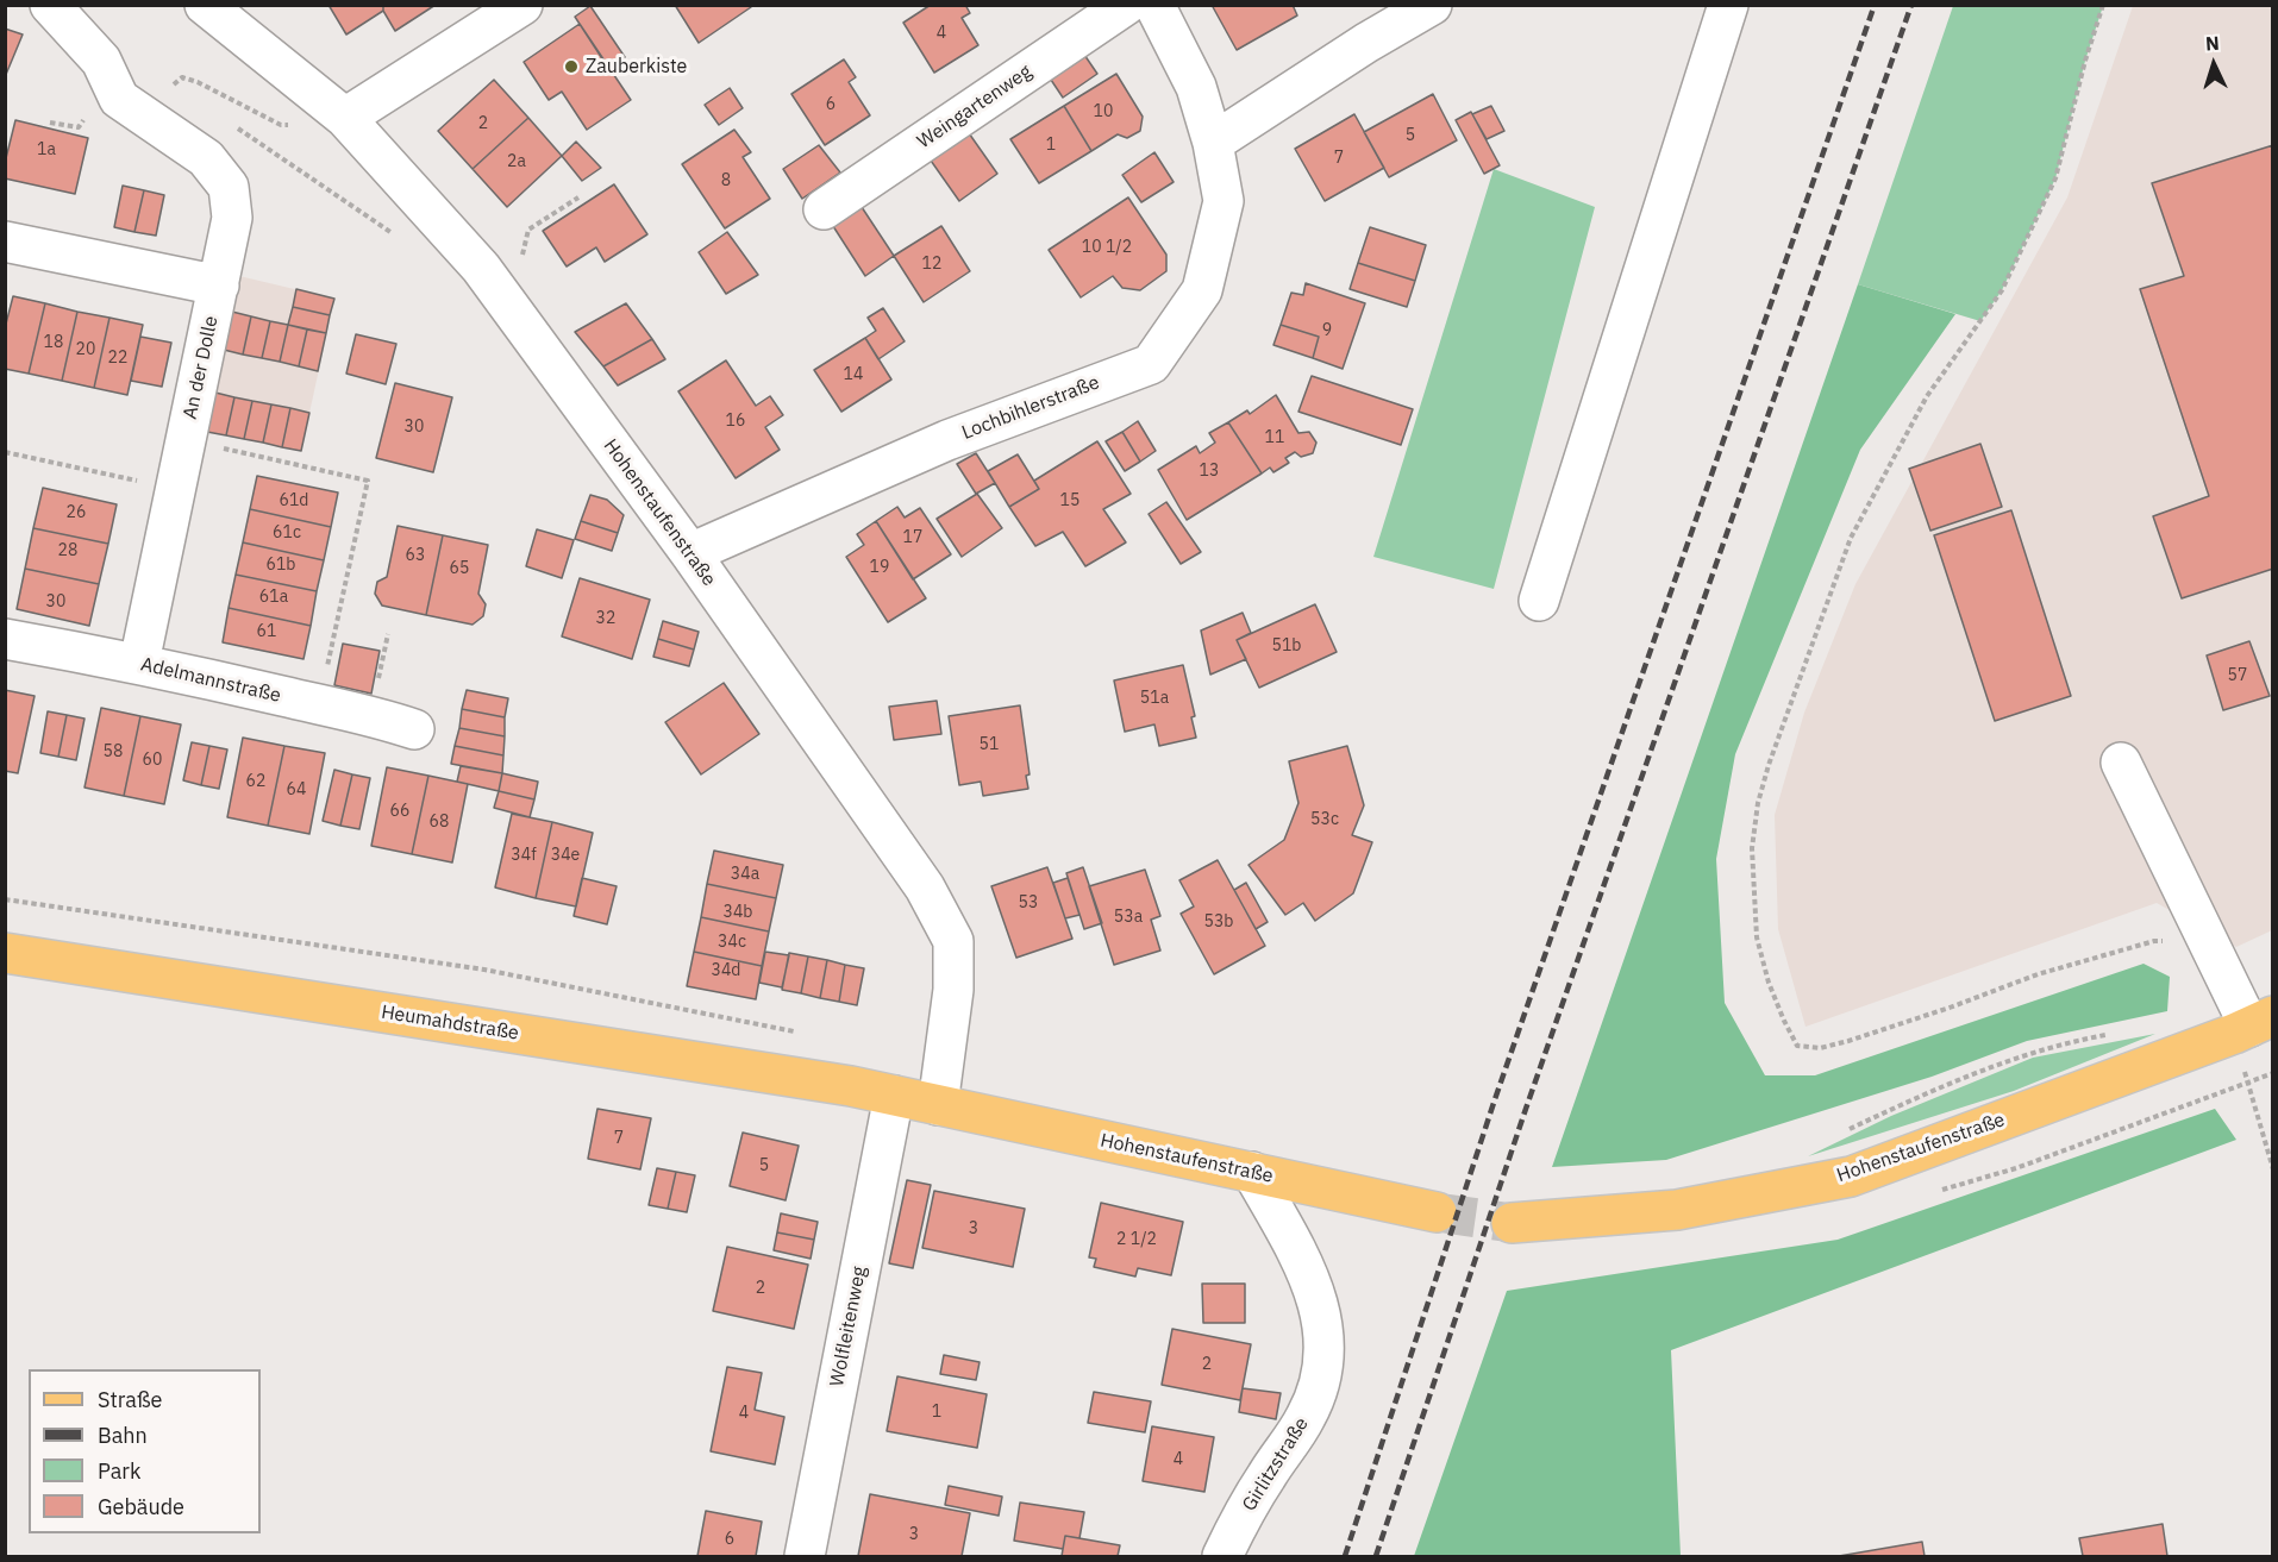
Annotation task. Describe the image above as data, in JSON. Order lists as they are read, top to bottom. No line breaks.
{"streets":{"main road":["Hohenstaufenstraße","Heumahdstraße"],"street":["Weingartenweg","An der Dolle","Lochbihlerstraße","Adelmannstraße","Wolfleitenweg","Girlitzstraße"]},"crossings":[["An der Dolle","Adelmannstraße"],["Lochbihlerstraße","Hohenstaufenstraße"],["Hohenstaufenstraße","Heumahdstraße"],["Hohenstaufenstraße","Wolfleitenweg"],["Hohenstaufenstraße","Girlitzstraße"],["Heumahdstraße","Wolfleitenweg"]],"places":["Zauberkiste"],"house_numbers":["4","6","10","2","5","1","1a","7","2a","8","10 1/2","12","9","18","20","22","14","16","30","11","13","61d","15","26","61c","17","28","63","61b","19","65","61a","30","32","61","51b","57","51a","51","58","60","62","64","66","53c","68","34f","34e","34a","53","34b","53a","53b","34c","34d","7","5","3","2 1/2","2","2","1","4","4","3","6"],"legend":["Straße","Bahn","Park","Gebäude"],"north":"top"}
